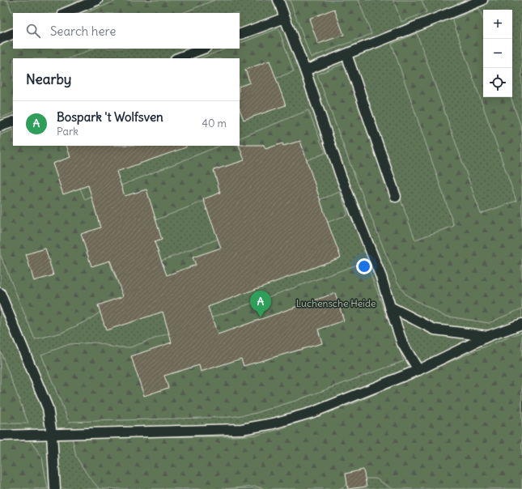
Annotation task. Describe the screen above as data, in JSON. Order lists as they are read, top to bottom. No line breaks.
{"parks":["Luchensche Heide"],"page":{"map_buttons":["+","−"],"search":"Search here","heading":"Nearby","list":[{"mark":"A","name":"Bospark 't Wolfsven","note":"Park","value":"40 m"}],"pins":"A"}}
